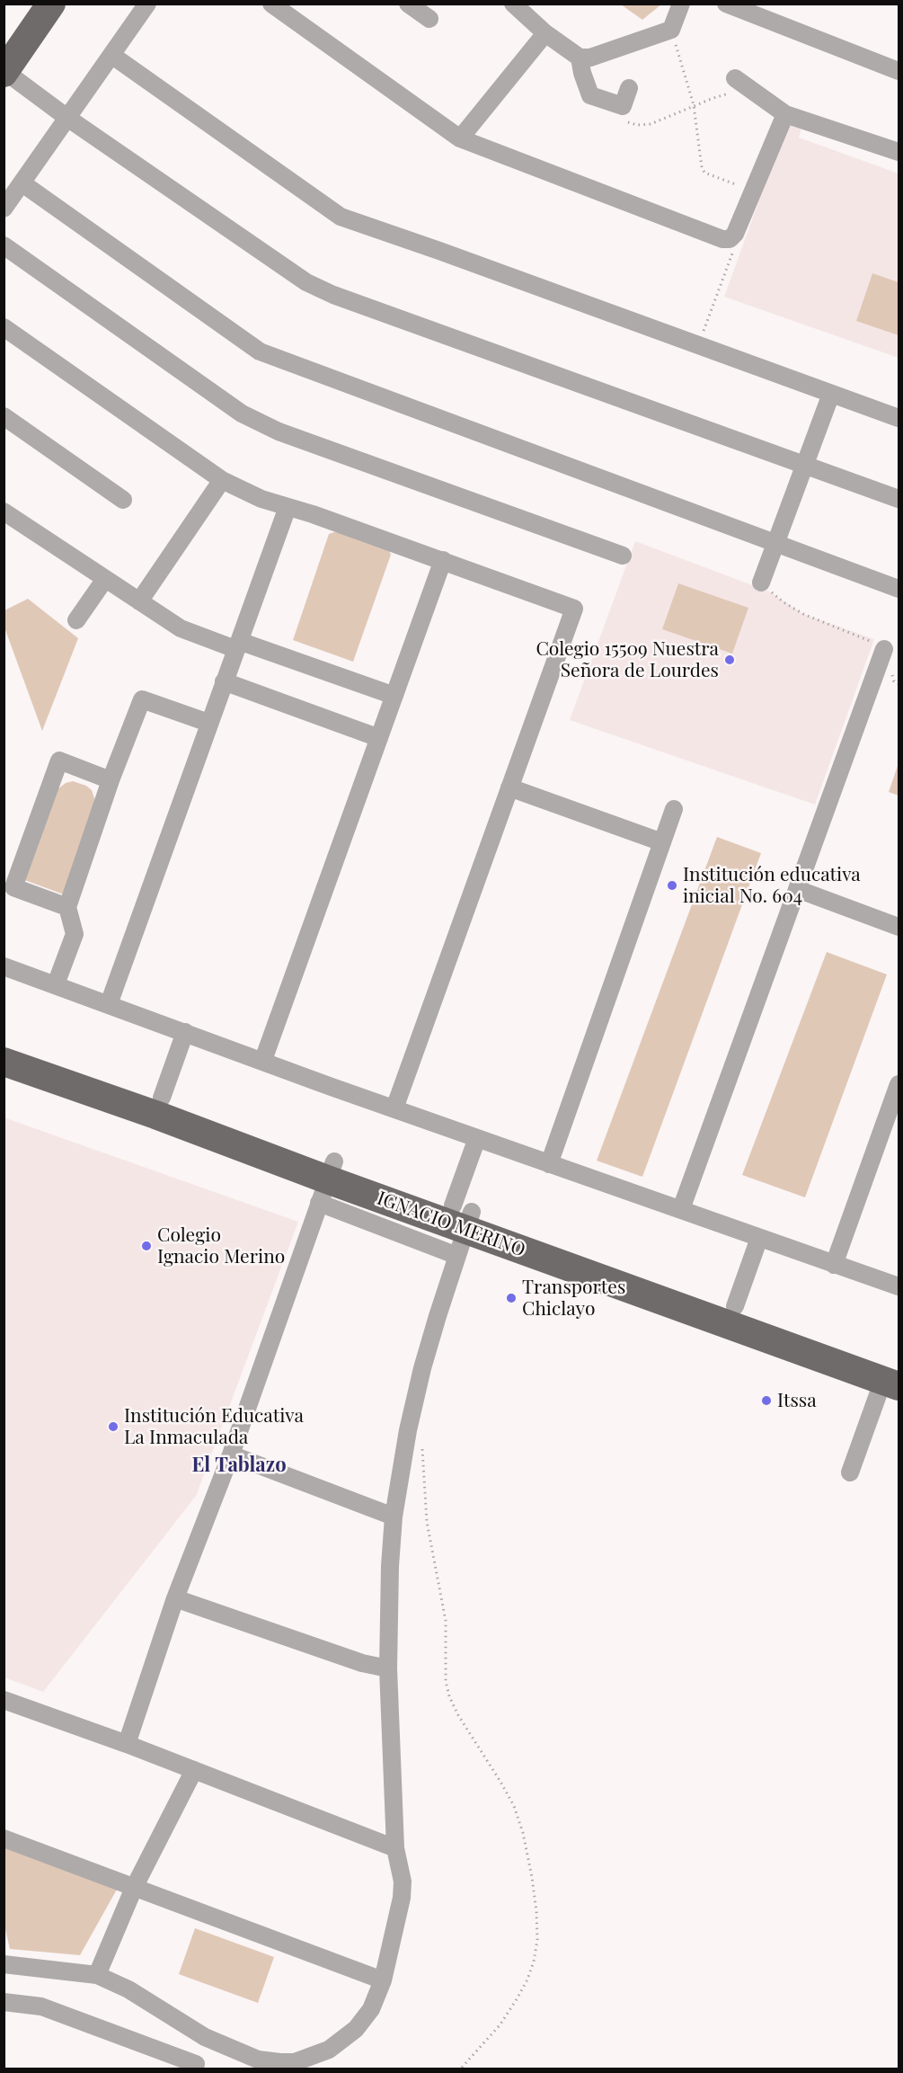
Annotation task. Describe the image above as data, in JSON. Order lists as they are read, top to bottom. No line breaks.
{"streets":{"main road":["IGNACIO MERINO"]},"districts":["El Tablazo"],"places":["Colegio 15509 Nuestra Señora de Lourdes","Institución educativa inicial No. 604","Colegio Ignacio Merino","Transportes Chiclayo","Itssa","Institución Educativa La Inmaculada"]}
